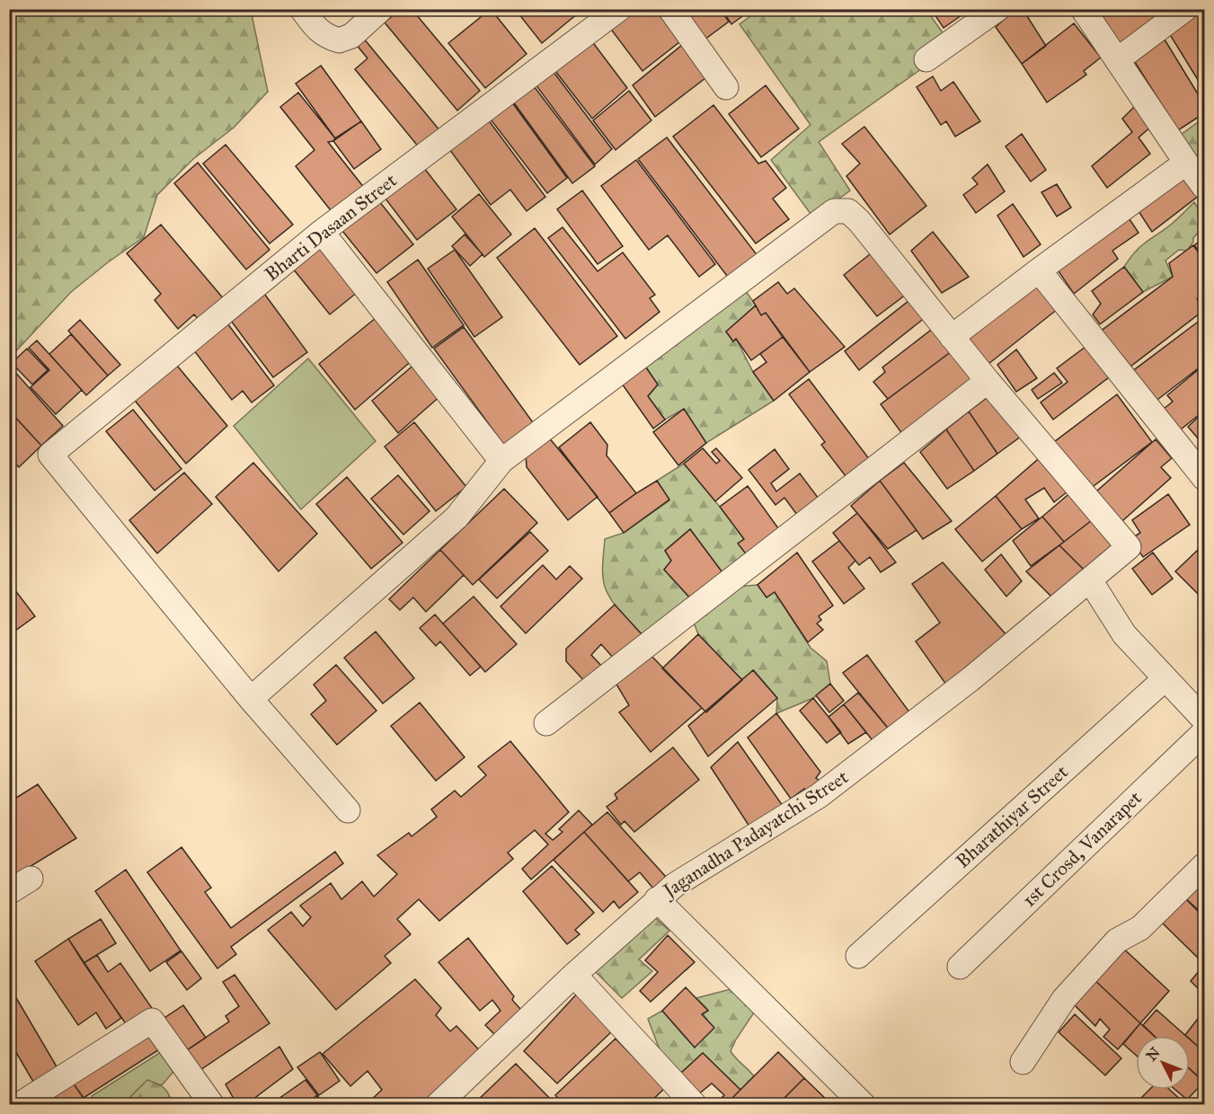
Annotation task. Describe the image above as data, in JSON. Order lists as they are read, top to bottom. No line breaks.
{"streets":{"street":["Bharti Dasaan Street","Bharathiyar Street","Jaganadha Padayatchi Street","1st Crosd, Vanarapet"]},"north":"top left"}
